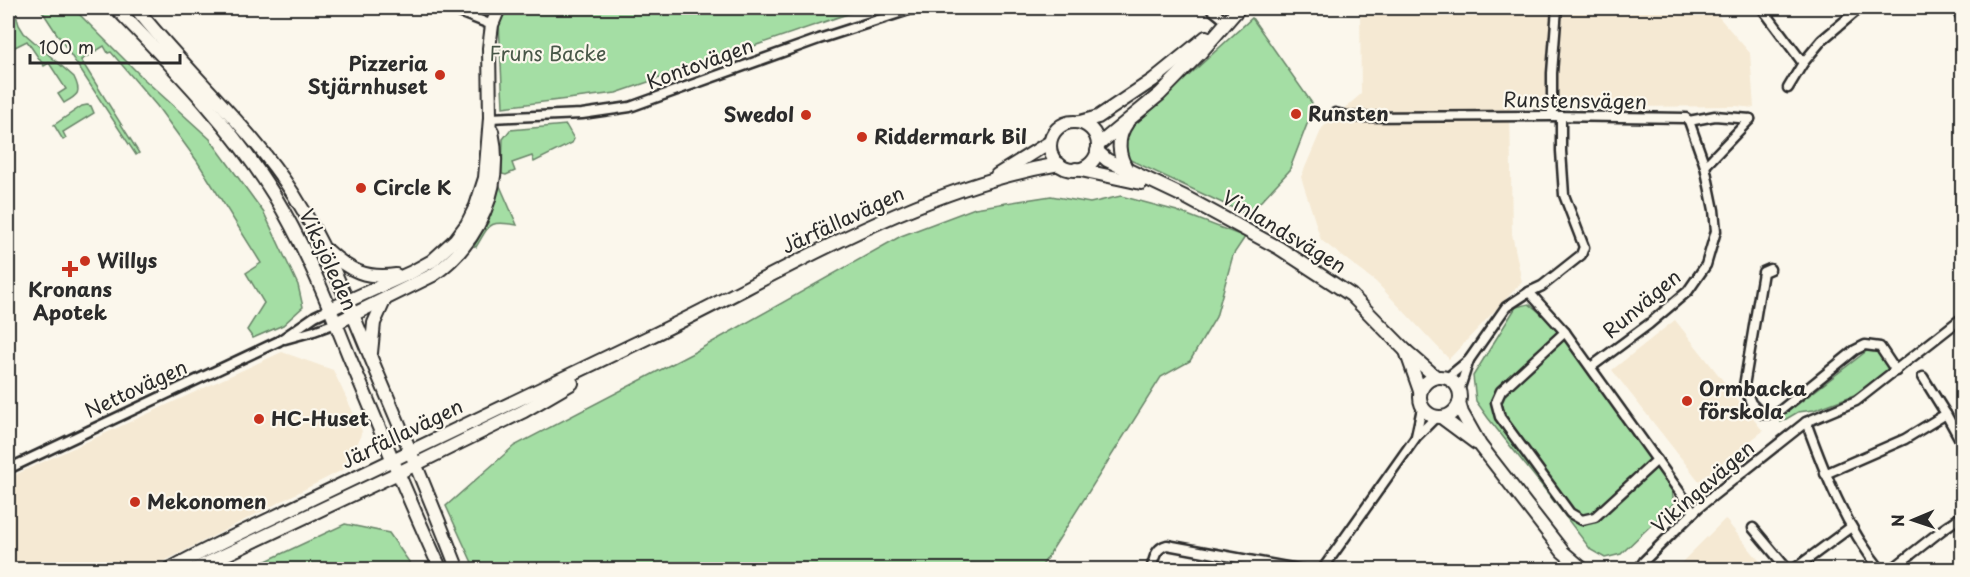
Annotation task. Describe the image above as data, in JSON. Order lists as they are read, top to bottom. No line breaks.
{"streets":{"street":["Kontovägen","Runstensvägen","Järfällavägen","Vinlandsvägen","Viksjöleden","Runvägen","Nettovägen","Vikingavägen"]},"crossings":[["Runstensvägen","Runvägen"],["Järfällavägen","Vinlandsvägen"],["Järfällavägen","Viksjöleden"],["Viksjöleden","Nettovägen"]],"parks":["Fruns Backe"],"places":{"other":["Pizzeria Stjärnhuset","Runsten","Swedol","Riddermark Bil","Circle K","Willys","Ormbacka förskola","HC-Huset","Mekonomen"],"health":["Kronans Apotek"]},"scale_bar":"100 m","north":"left"}
